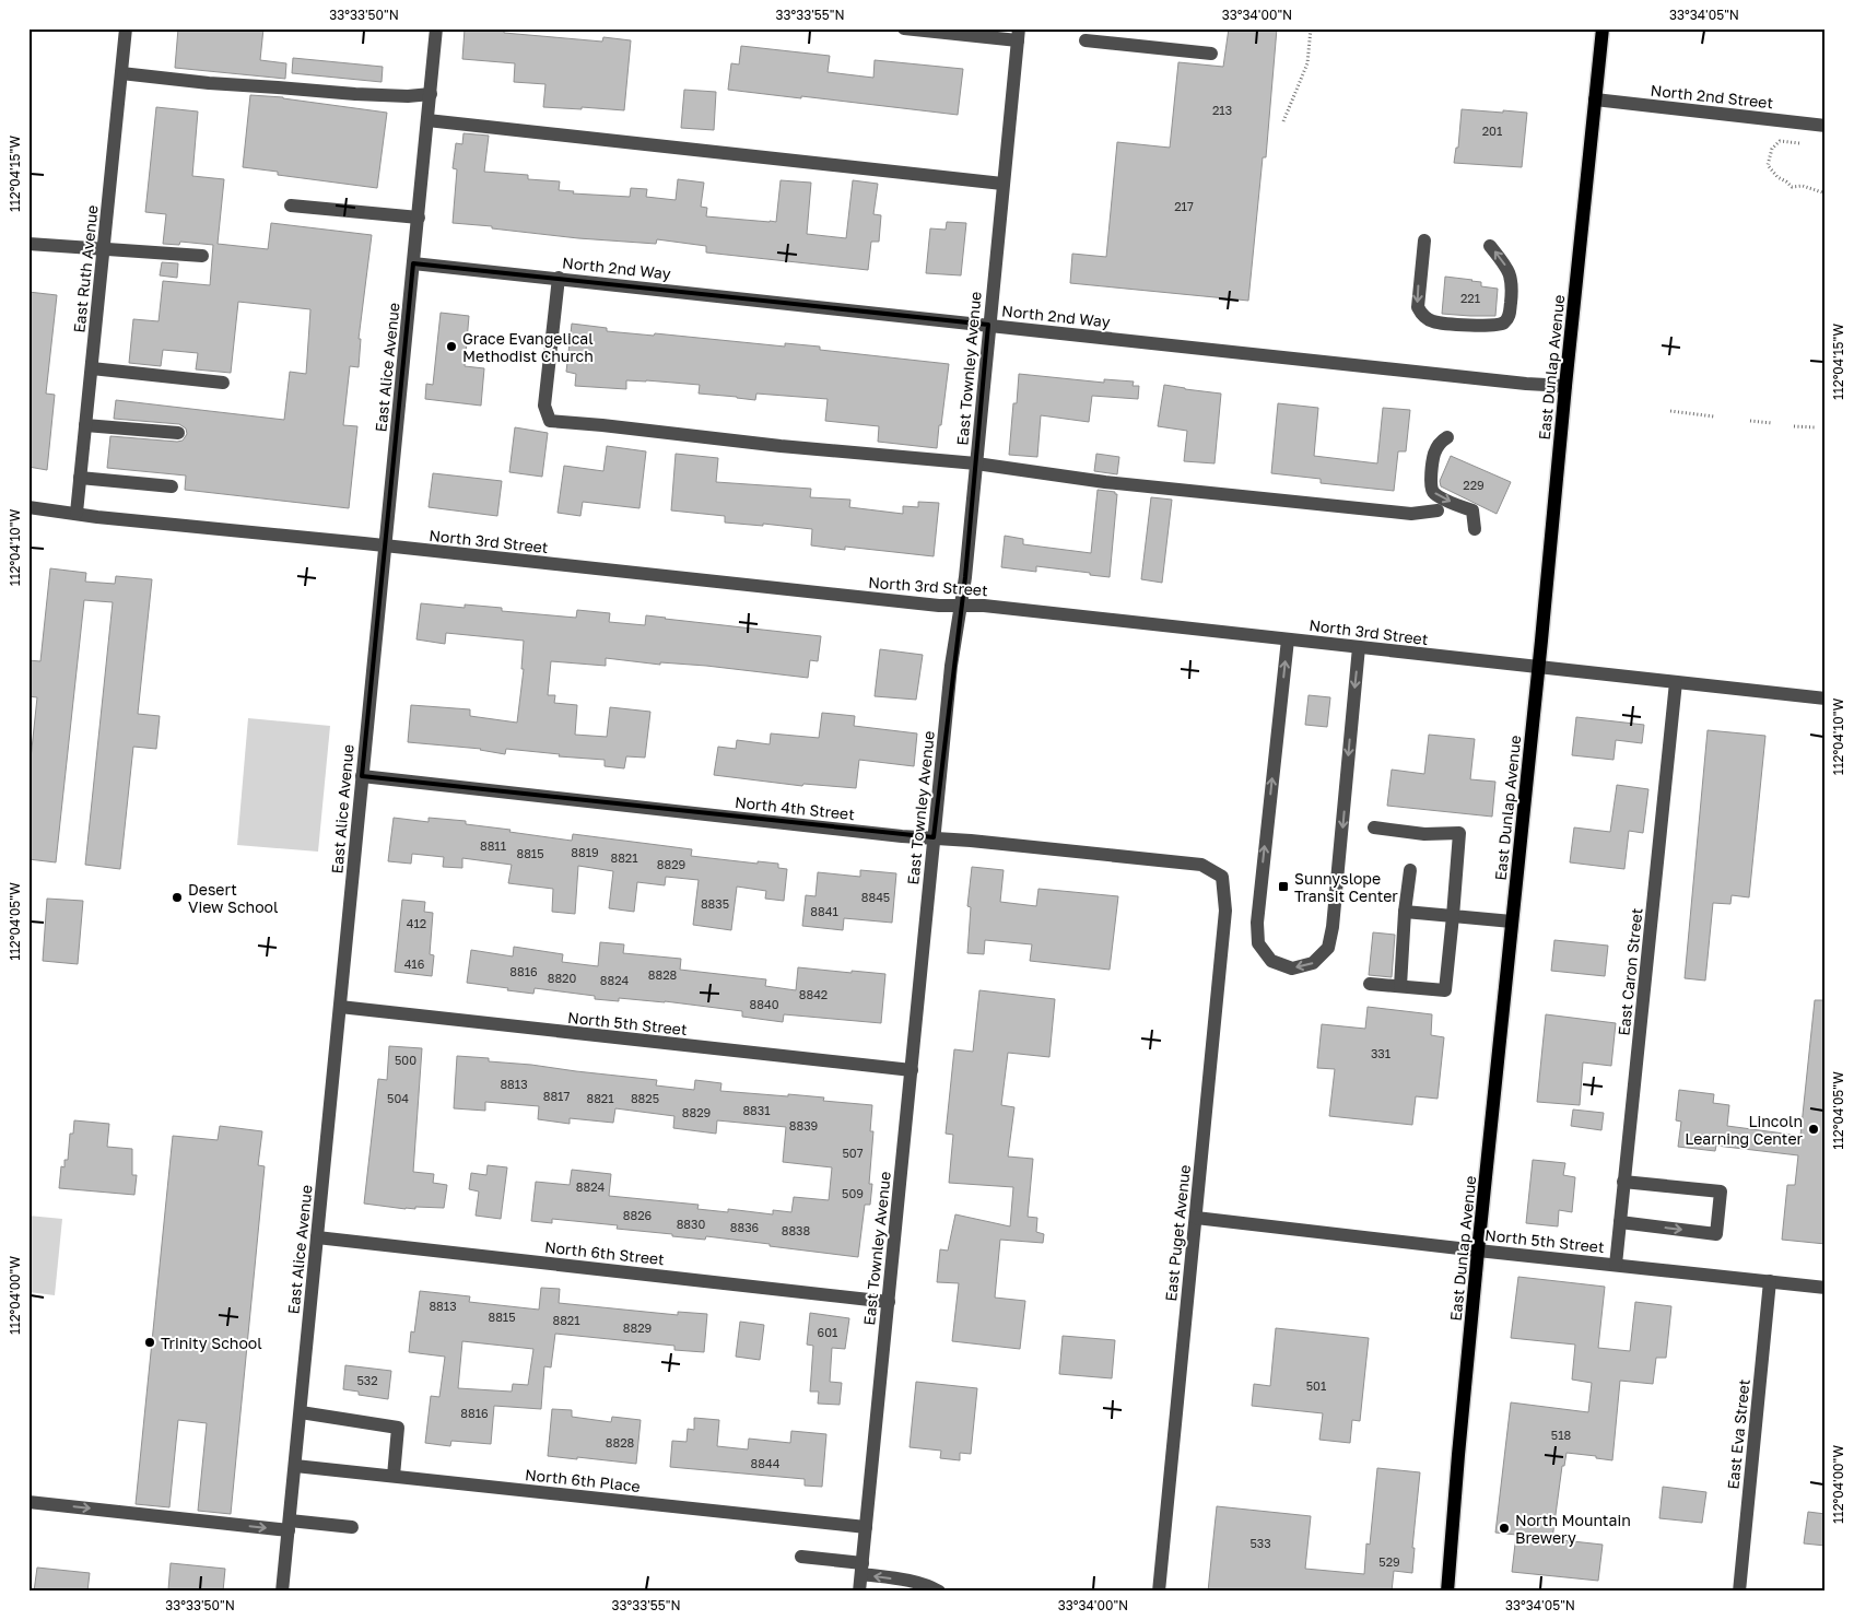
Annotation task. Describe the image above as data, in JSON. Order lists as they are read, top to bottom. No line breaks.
{"streets":{"main road":["East Dunlap Avenue"],"street":["North 2nd Street","North 2nd Way","East Ruth Avenue","East Alice Avenue","East Townley Avenue","North 3rd Street","North 4th Street","East Caron Street","North 5th Street","East Puget Avenue","North 6th Street","East Eva Street","North 6th Place"]},"crossings":[["North 2nd Street","East Dunlap Avenue"],["North 2nd Way","East Alice Avenue"],["North 2nd Way","East Dunlap Avenue"],["North 2nd Way","East Townley Avenue"],["East Ruth Avenue","North 3rd Street"],["East Alice Avenue","North 3rd Street"],["East Alice Avenue","North 4th Street"],["East Alice Avenue","North 5th Street"],["East Alice Avenue","North 6th Street"],["East Alice Avenue","North 6th Place"],["East Dunlap Avenue","North 3rd Street"],["East Dunlap Avenue","North 5th Street"],["East Townley Avenue","North 3rd Street"],["East Townley Avenue","North 4th Street"],["East Townley Avenue","North 5th Street"],["East Townley Avenue","North 6th Street"],["East Townley Avenue","North 6th Place"],["North 3rd Street","East Caron Street"],["North 4th Street","East Puget Avenue"],["East Caron Street","North 5th Street"],["North 5th Street","East Puget Avenue"],["North 5th Street","East Eva Street"]],"places":{"other":["Grace Evangelical Methodist Church","Desert View School","Lincoln Learning Center","Trinity School","North Mountain Brewery"],"transit":["Sunnyslope Transit Center"]},"house_numbers":["213","201","217","221","229","8811","8819","8815","8821","8829","8845","8835","8841","412","416","8816","8828","8820","8824","8842","8840","331","500","8813","8817","504","8821","8825","8831","8829","8839","507","8824","509","8826","8830","8836","8838","8813","8815","8821","8829","601","532","501","8816","518","8828","8844","533","529"],"coordinates":["33°33'50\"N","33°33'55\"N","33°34'00\"N","33°34'05\"N","112°04'15\"W","112°04'10\"W","112°04'05\"W","112°04'00\"W"]}
